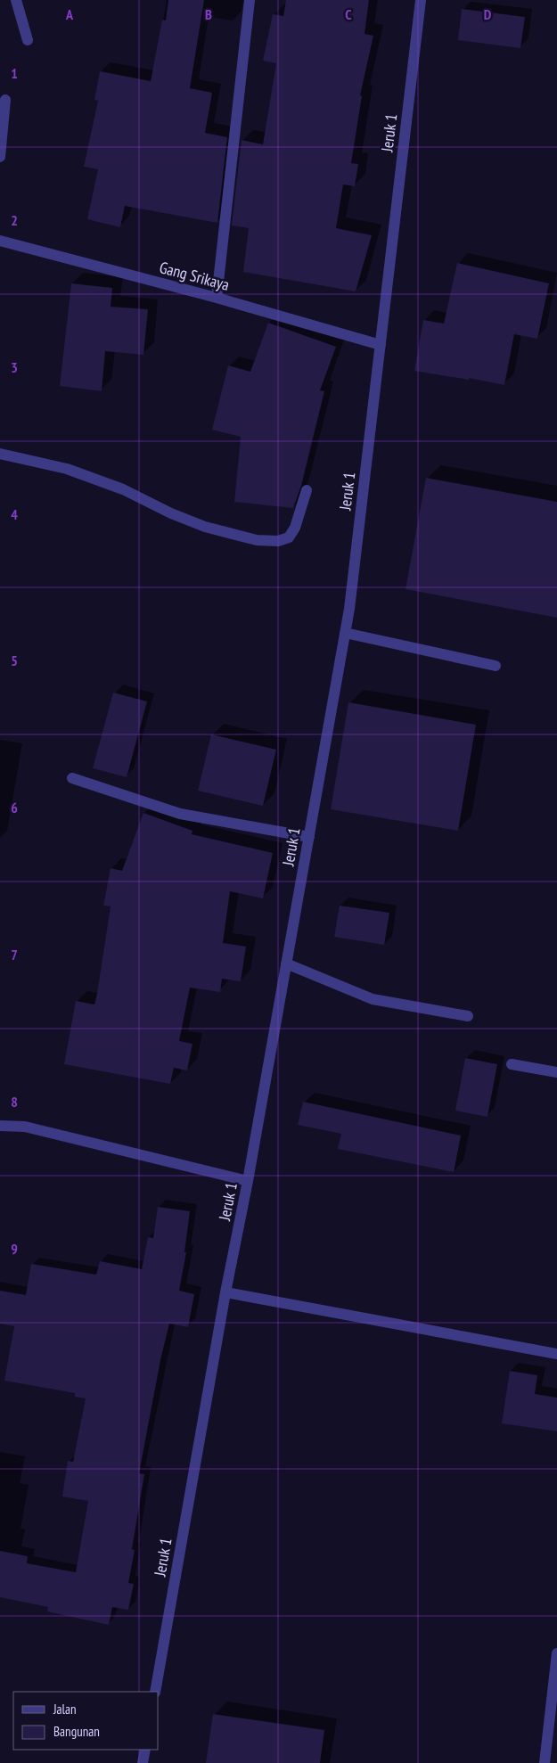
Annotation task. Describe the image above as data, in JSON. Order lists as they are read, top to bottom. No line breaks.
{"streets":{"street":["Jeruk 1","Gang Srikaya"]},"crossings":[["Jeruk 1","Gang Srikaya"]],"legend":["Jalan","Bangunan"],"grid":{"columns":["A","B","C","D"],"rows":["1","2","3","4","5","6","7","8","9"]}}
